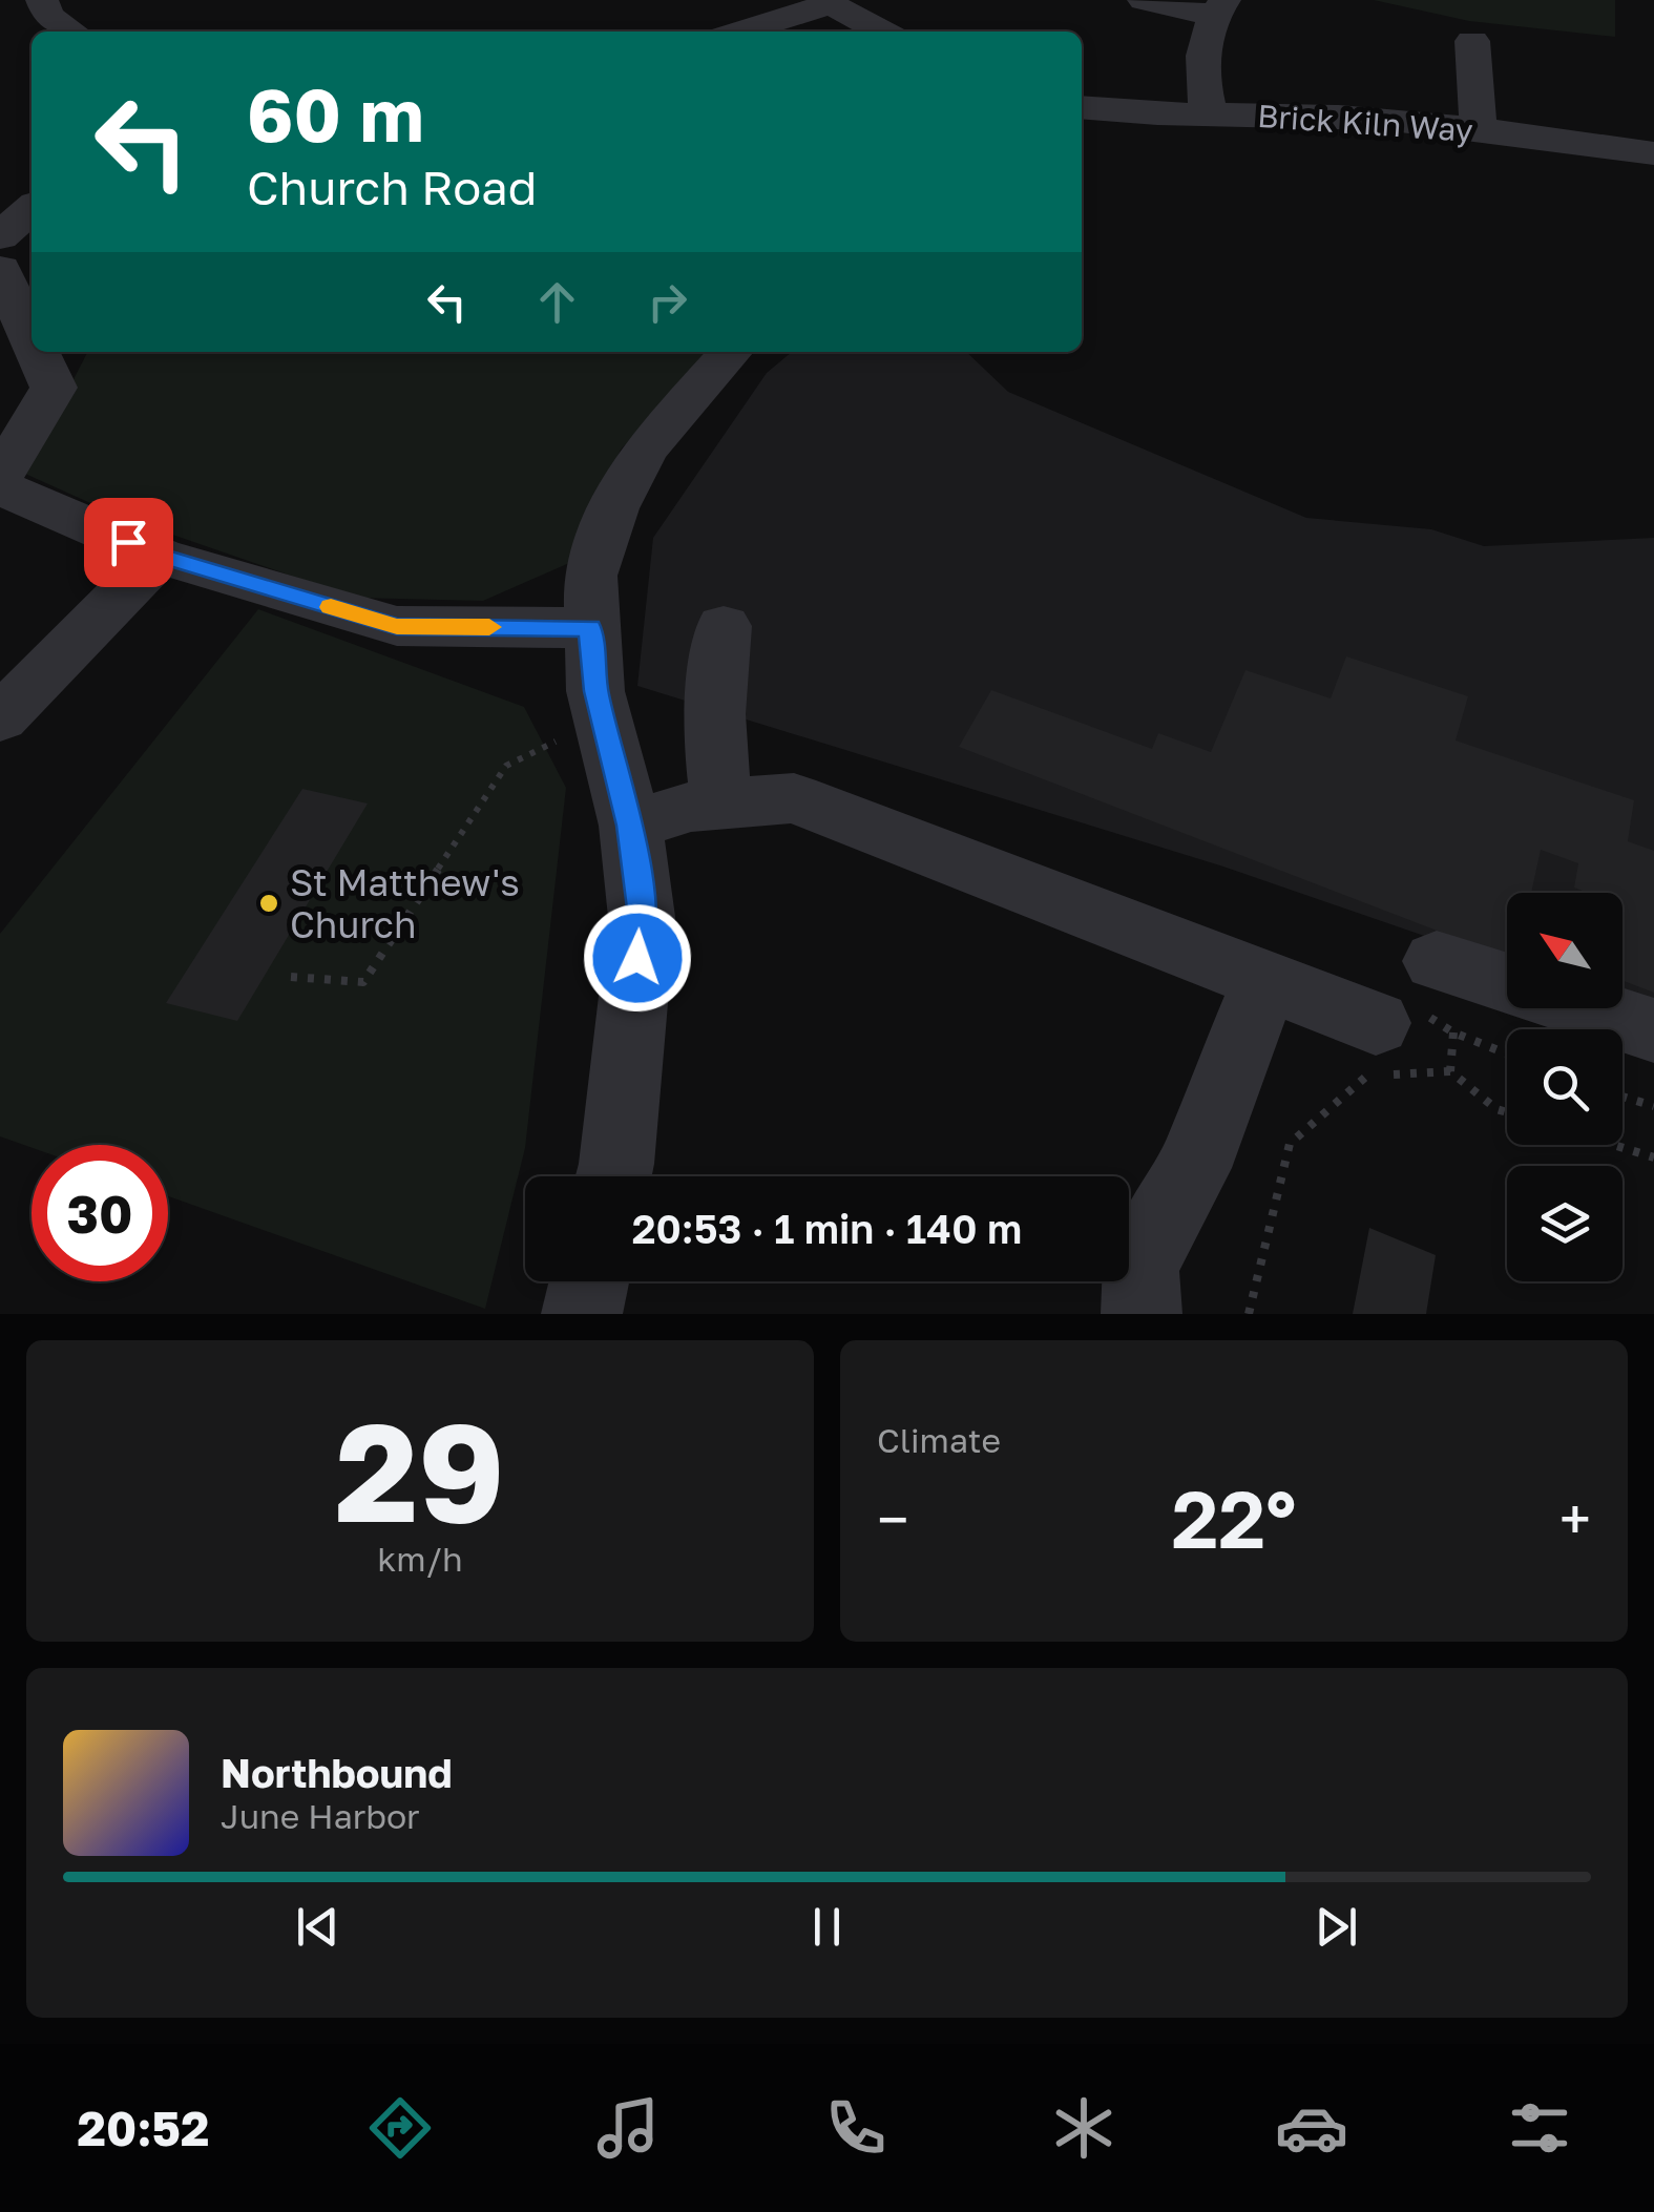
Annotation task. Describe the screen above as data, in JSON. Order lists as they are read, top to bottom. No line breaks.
{"streets":{"street":["Brick Kiln Way"]},"places":["St Matthew's Church"],"north":"top left","page":{"turn":["60 m","Church Road"],"limit":"30","trip":"20:53 · 1 min · 140 m","tile":[["29","km/h"],"Climate"],"heat":["−","22°","+"],"song":["Northbound","June Harbor"],"tabs":"20:52"}}
